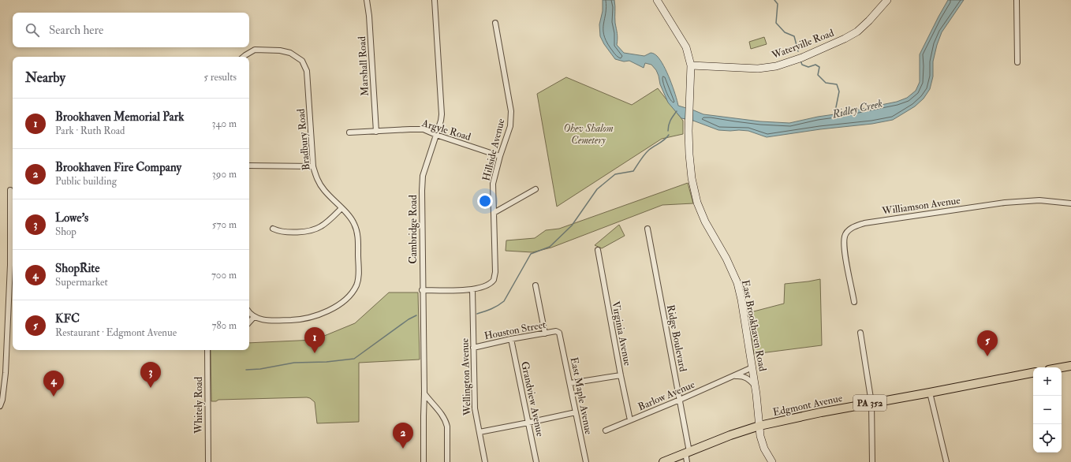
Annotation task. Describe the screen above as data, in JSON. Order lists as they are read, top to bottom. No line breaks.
{"streets":{"main road":["PA 352","Edgmont Avenue"],"street":["Waterville Road","Marshall Road","Argyle Road","Bradbury Road","Hillside Avenue","Williamson Avenue","Cambridge Road","East Brookhaven Road","Houston Street","Virginia Avenue","Ridge Boulevard","Wellington Avenue","East Maple Avenue","Barlow Avenue","Grandview Avenue","Whitely Road"]},"crossings":[["Waterville Road","East Brookhaven Road"],["Marshall Road","Argyle Road"],["Argyle Road","Hillside Avenue"],["Argyle Road","Cambridge Road"],["Hillside Avenue","Wellington Avenue"],["East Brookhaven Road","Barlow Avenue"],["East Brookhaven Road","Edgmont Avenue"],["Houston Street","Wellington Avenue"],["Houston Street","East Maple Avenue"],["Houston Street","Grandview Avenue"],["Virginia Avenue","Barlow Avenue"],["Ridge Boulevard","Barlow Avenue"],["Ridge Boulevard","Edgmont Avenue"]],"water":["Ridley Creek"],"parks":["Ohev Shalom Cemetery"],"page":{"search":"Search here","heading":["Nearby","5 results"],"list":[{"mark":"1","name":"Brookhaven Memorial Park","note":"Park · Ruth Road","value":"340 m"},{"mark":"2","name":"Brookhaven Fire Company","note":"Public building","value":"390 m"},{"mark":"3","name":"Lowe's","note":"Shop","value":"570 m"},{"mark":"4","name":"ShopRite","note":"Supermarket","value":"700 m"},{"mark":"5","name":"KFC","note":"Restaurant · Edgmont Avenue","value":"780 m"}],"pins":["1","5","3","4","2"],"map_buttons":["+","−"]}}
